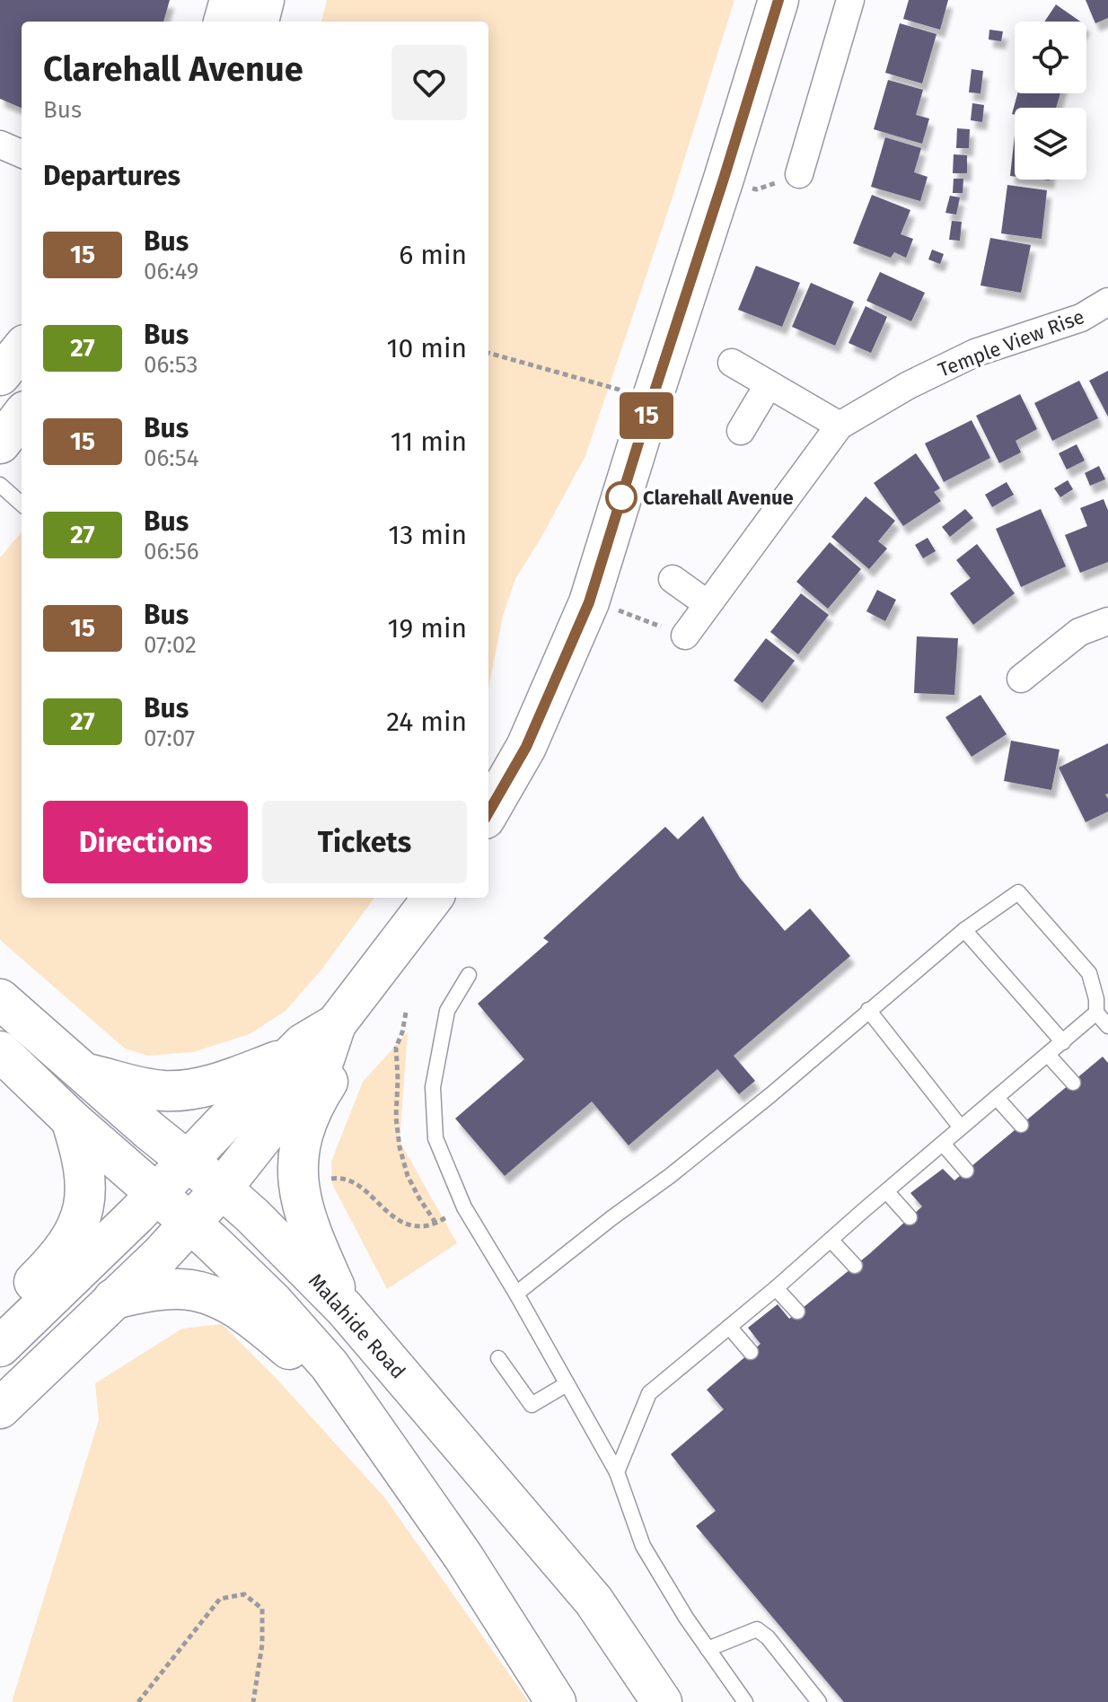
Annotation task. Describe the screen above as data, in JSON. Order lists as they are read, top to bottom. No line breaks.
{"streets":{"main road":["Malahide Road"],"street":["Temple View Rise"]},"places":["Clarehall Avenue"],"lines":["bus line 15"],"page":{"on_map":"15","heading":[["Clarehall Avenue","Bus"],"Departures"],"list":[{"mark":"15","name":"Bus","note":"06:49","value":"6 min"},{"mark":"27","name":"Bus","note":"06:53","value":"10 min"},{"mark":"15","name":"Bus","note":"06:54","value":"11 min"},{"mark":"27","name":"Bus","note":"06:56","value":"13 min"},{"mark":"15","name":"Bus","note":"07:02","value":"19 min"},{"mark":"27","name":"Bus","note":"07:07","value":"24 min"}],"buttons":["Directions","Tickets"]}}
